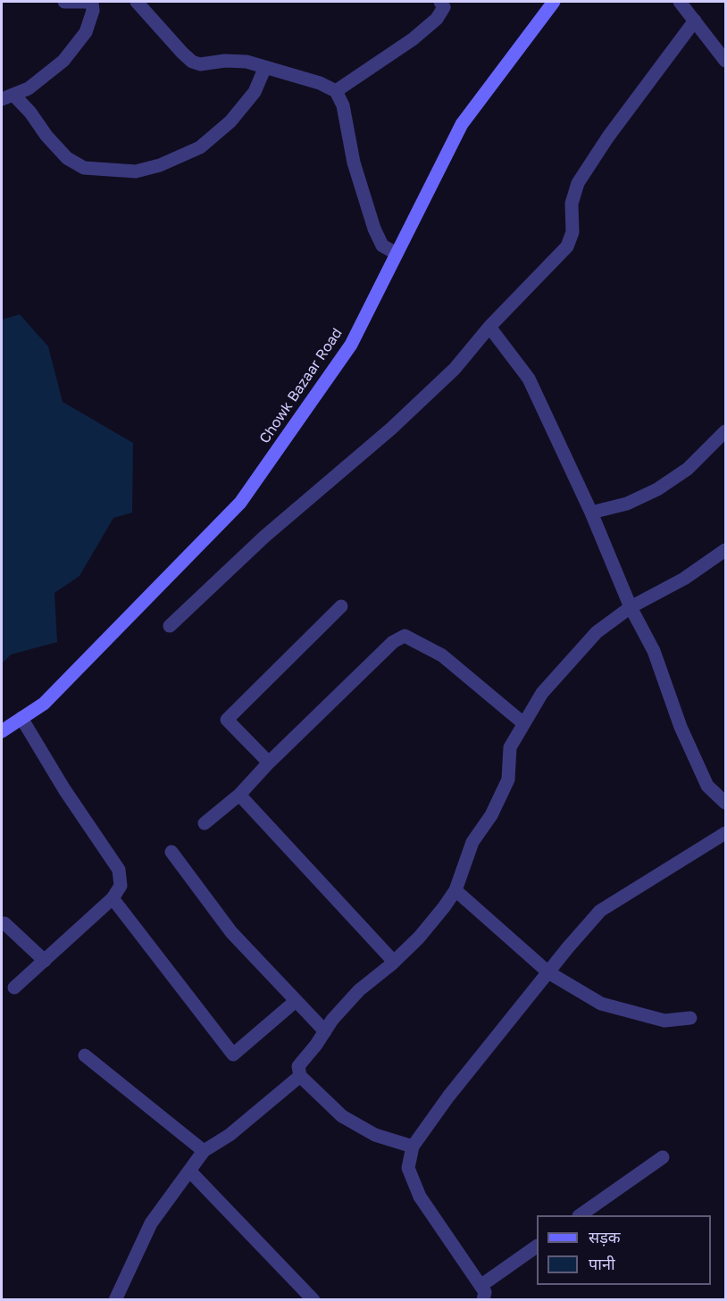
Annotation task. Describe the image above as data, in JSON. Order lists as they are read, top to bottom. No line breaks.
{"streets":{"main road":["Chowk Bazaar Road"]},"legend":["सड़क","पानी"]}
